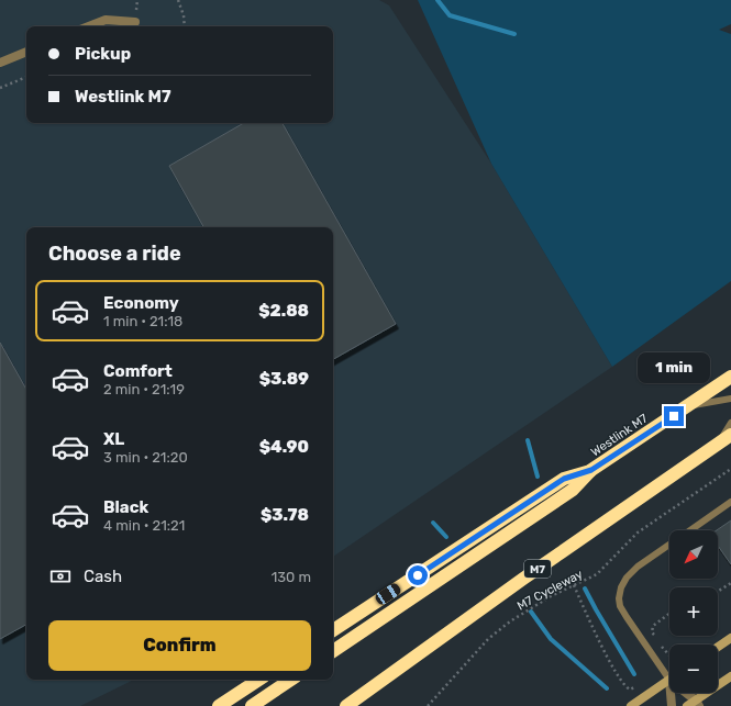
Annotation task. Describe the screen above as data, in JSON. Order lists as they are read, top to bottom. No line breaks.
{"streets":{"highway":["Westlink M7","M7"],"path":["M7 Cycleway"]},"north":"bottom left","page":{"banner":["Pickup","Westlink M7"],"heading":"Choose a ride","list":[{"name":"Economy","note":"1 min · 21:18","value":"$2.88"},{"name":"Comfort","note":"2 min · 21:19","value":"$3.89"},{"name":"XL","note":"3 min · 21:20","value":"$4.90"},{"name":"Black","note":"4 min · 21:21","value":"$3.78"}],"bubble":"1 min","map_buttons":["+","−"],"pay":["Cash","130 m"],"buttons":"Confirm"}}
